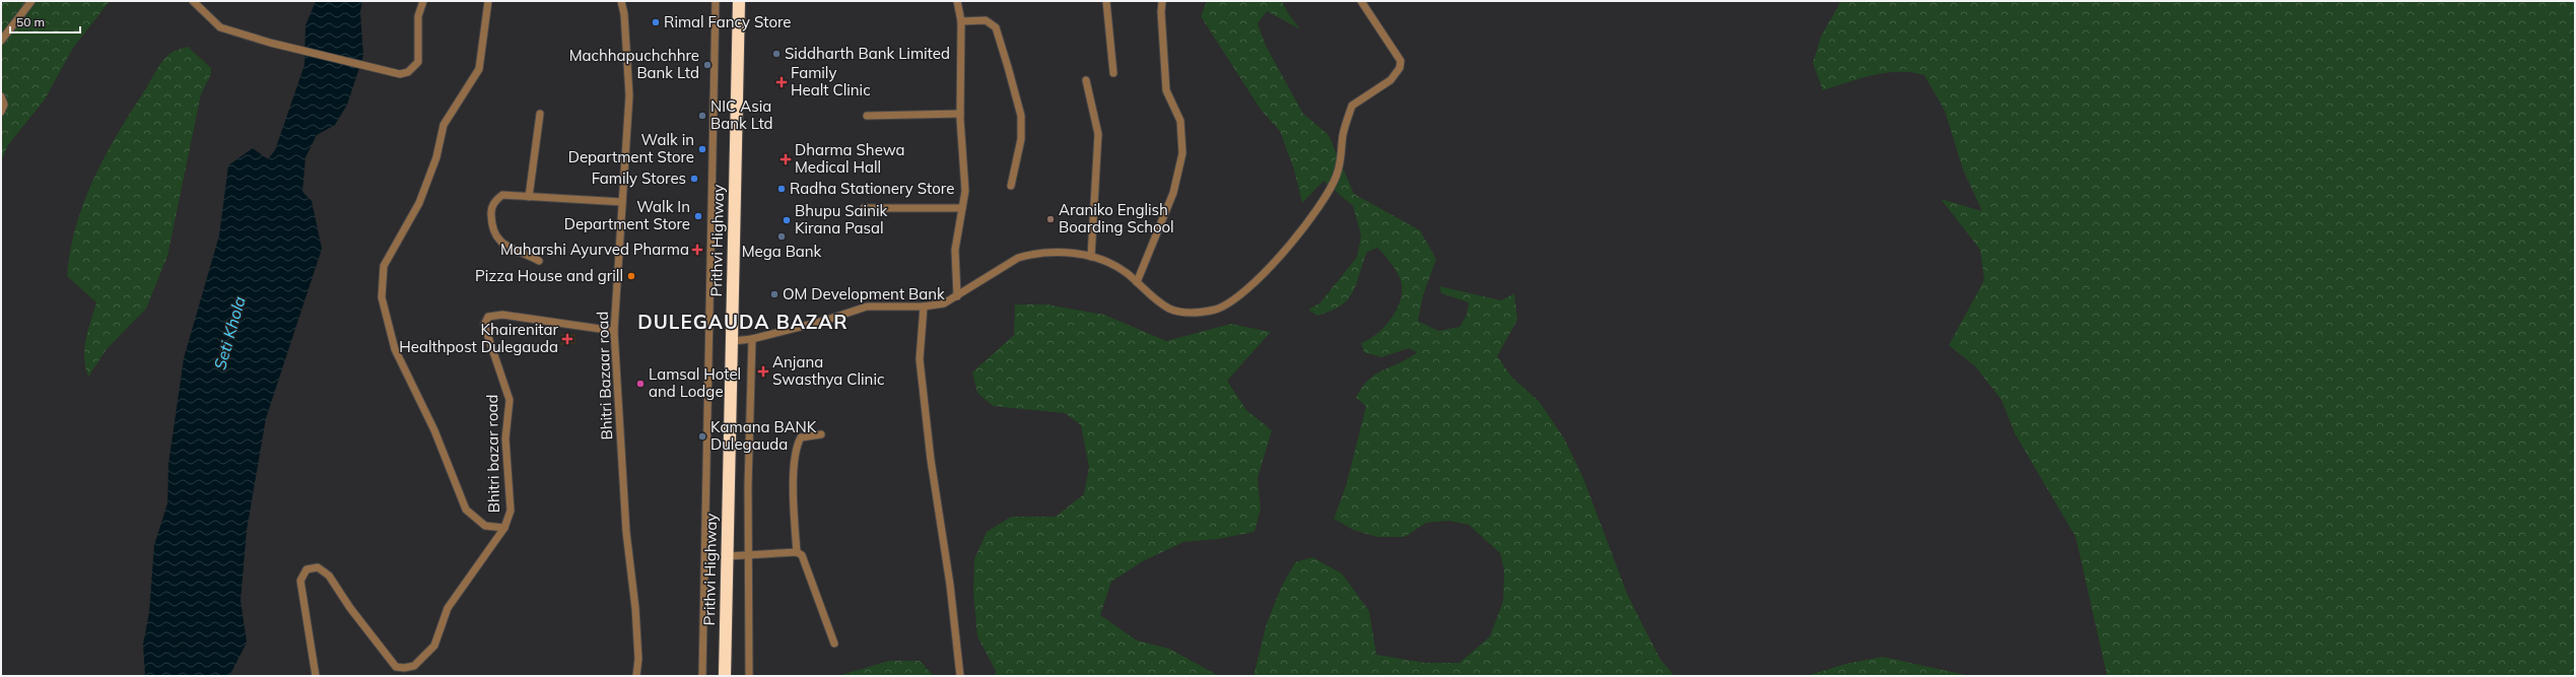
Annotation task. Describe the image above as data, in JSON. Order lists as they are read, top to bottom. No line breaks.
{"streets":{"highway":["Prithvi Highway"],"street":["Bhitri Bazaar road","Bhitri bazar road"]},"crossings":[["Bhitri Bazaar road","Bhitri bazar road"]],"districts":["DULEGAUDA BAZAR"],"water":["Seti Khola"],"places":{"other":["Rimal Fancy Store","Siddharth Bank Limited","Machhapuchchhre Bank Ltd","NIC Asia Bank Ltd","Walk in Department Store","Family Stores","Radha Stationery Store","Walk In Department Store","Araniko English Boarding School","Bhupu Sainik Kirana Pasal","Mega Bank","Pizza House and grill","OM Development Bank","Lamsal Hotel and Lodge","Kamana BANK Dulegauda"],"health":["Family Healt Clinic","Dharma Shewa Medical Hall","Maharshi Ayurved Pharma","Khairenitar Healthpost Dulegauda","Anjana Swasthya Clinic"]},"scale_bar":"50 m"}
